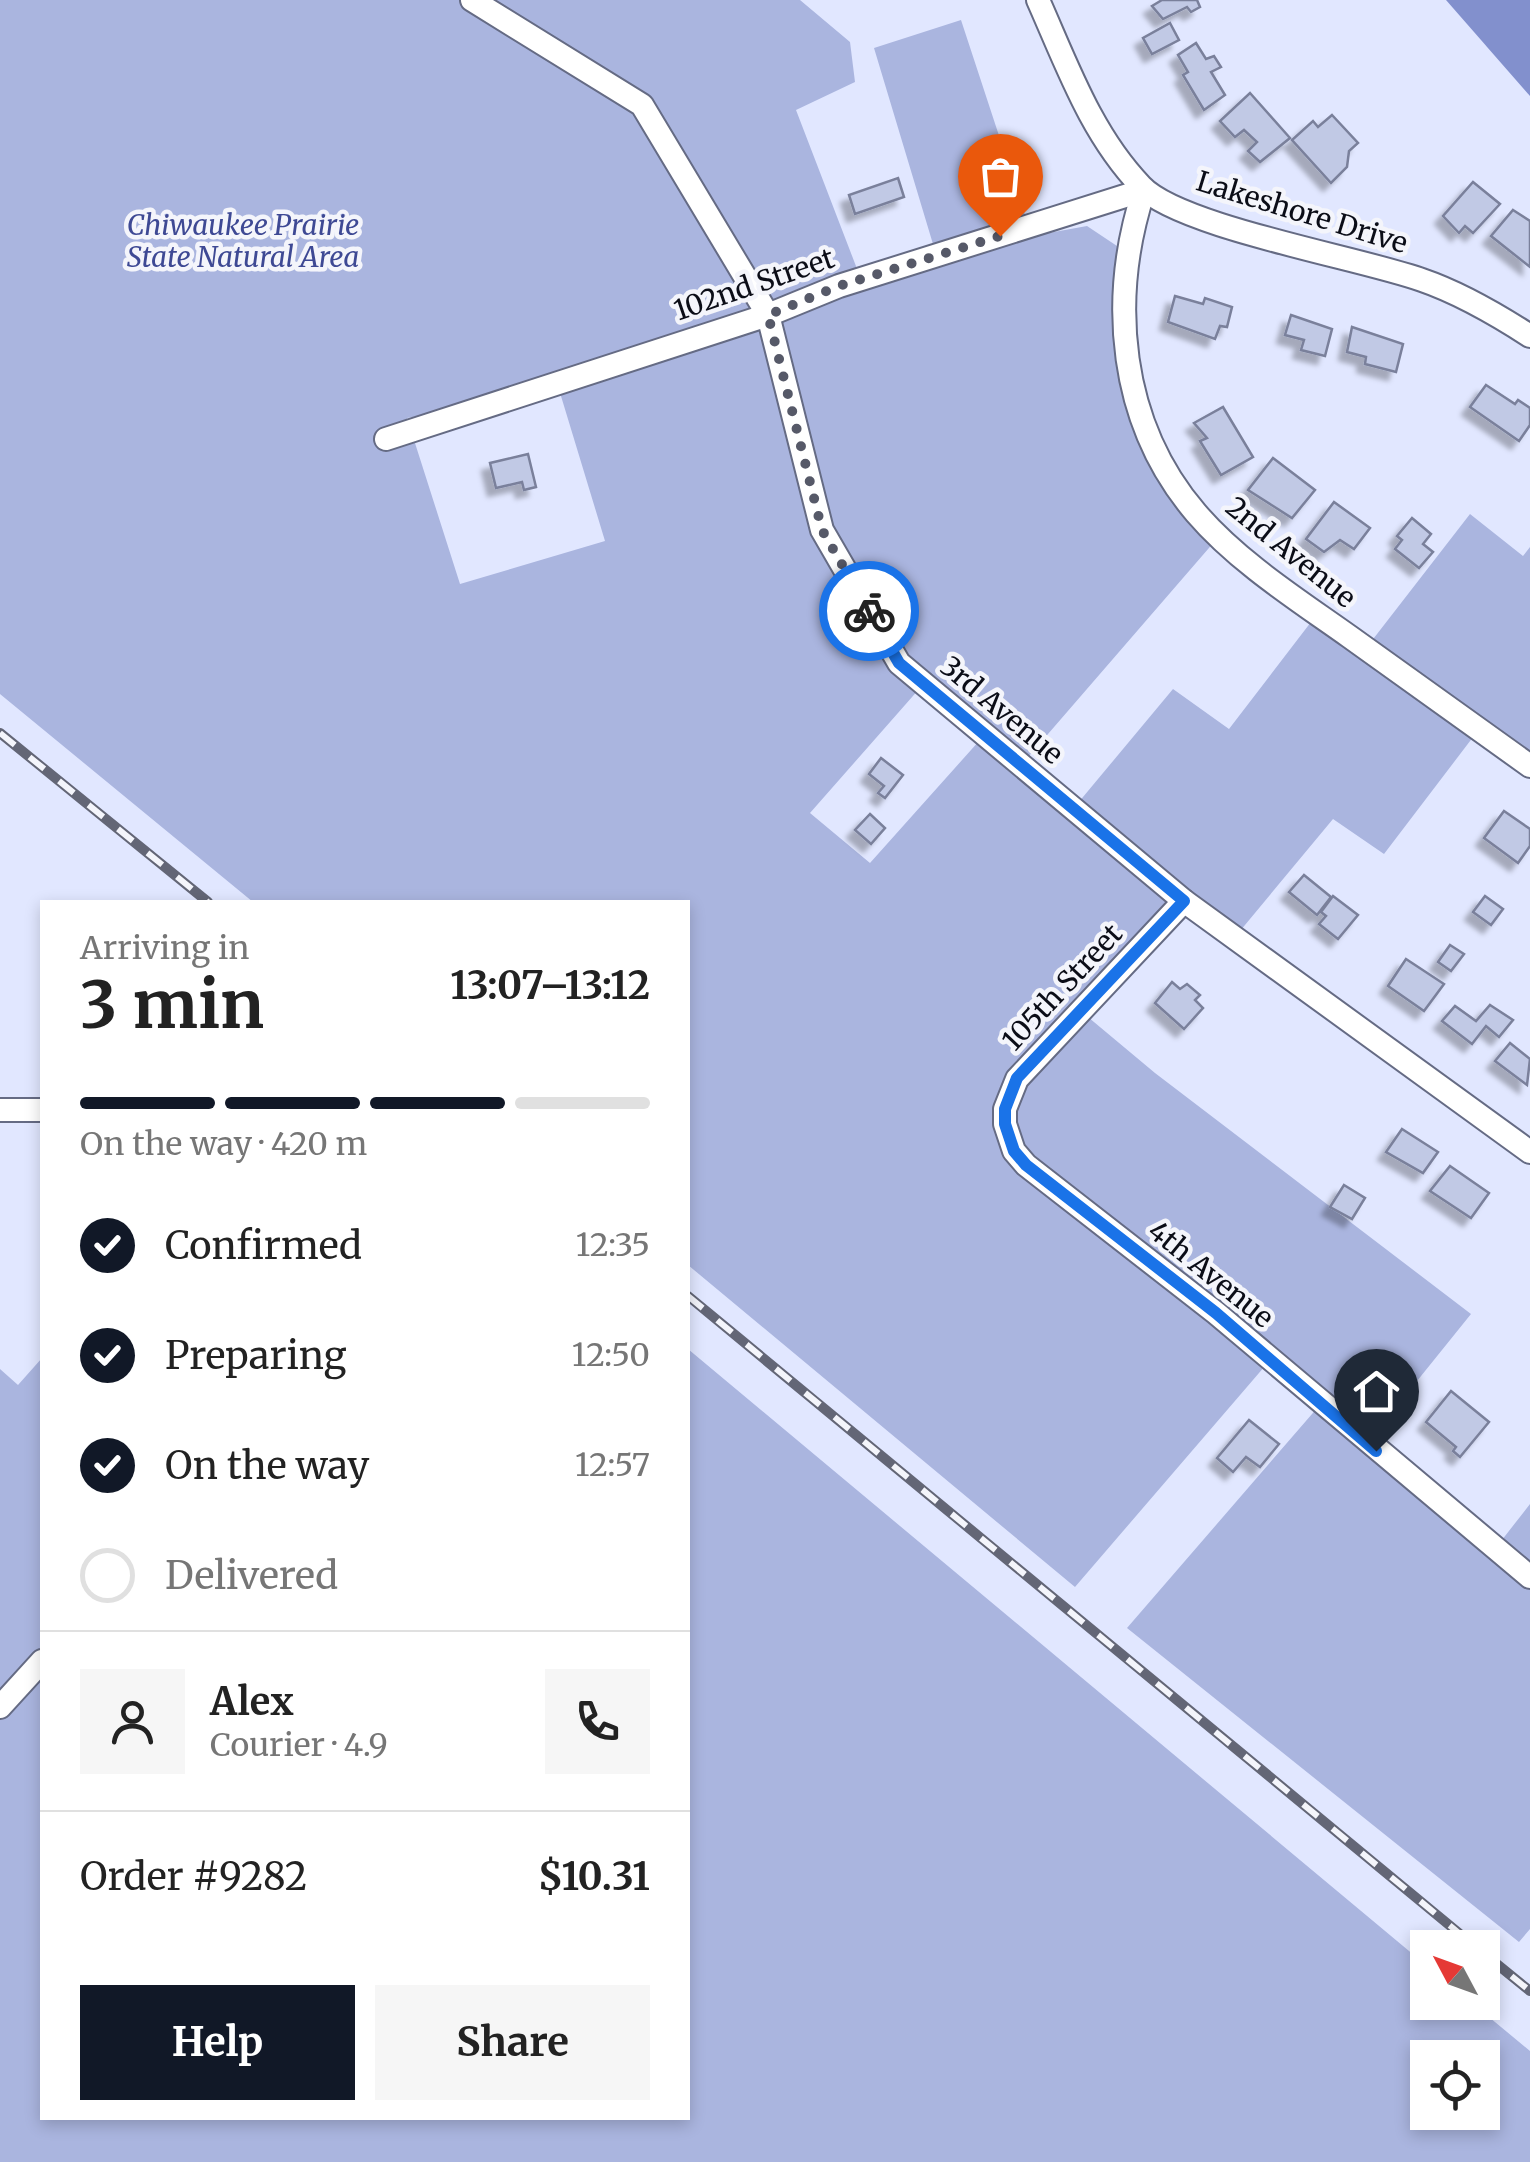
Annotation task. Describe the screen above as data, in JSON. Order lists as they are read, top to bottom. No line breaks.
{"streets":{"street":["Lakeshore Drive","102nd Street","2nd Avenue","3rd Avenue","105th Street","4th Avenue"]},"crossings":[["Lakeshore Drive","102nd Street"],["Lakeshore Drive","2nd Avenue"],["102nd Street","2nd Avenue"],["102nd Street","3rd Avenue"],["3rd Avenue","105th Street"],["105th Street","4th Avenue"]],"parks":["Chiwaukee Prairie State Natural Area"],"north":"top left","page":{"heading":["3 min","Arriving in","13:07–13:12"],"panel":["Alex","Courier · 4.9","Order #9282","$10.31"],"bar":"On the way · 420 m","list":[["Confirmed","12:35"],["Preparing","12:50"],["On the way","12:57"],"Delivered"],"buttons":["Help","Share"]}}
